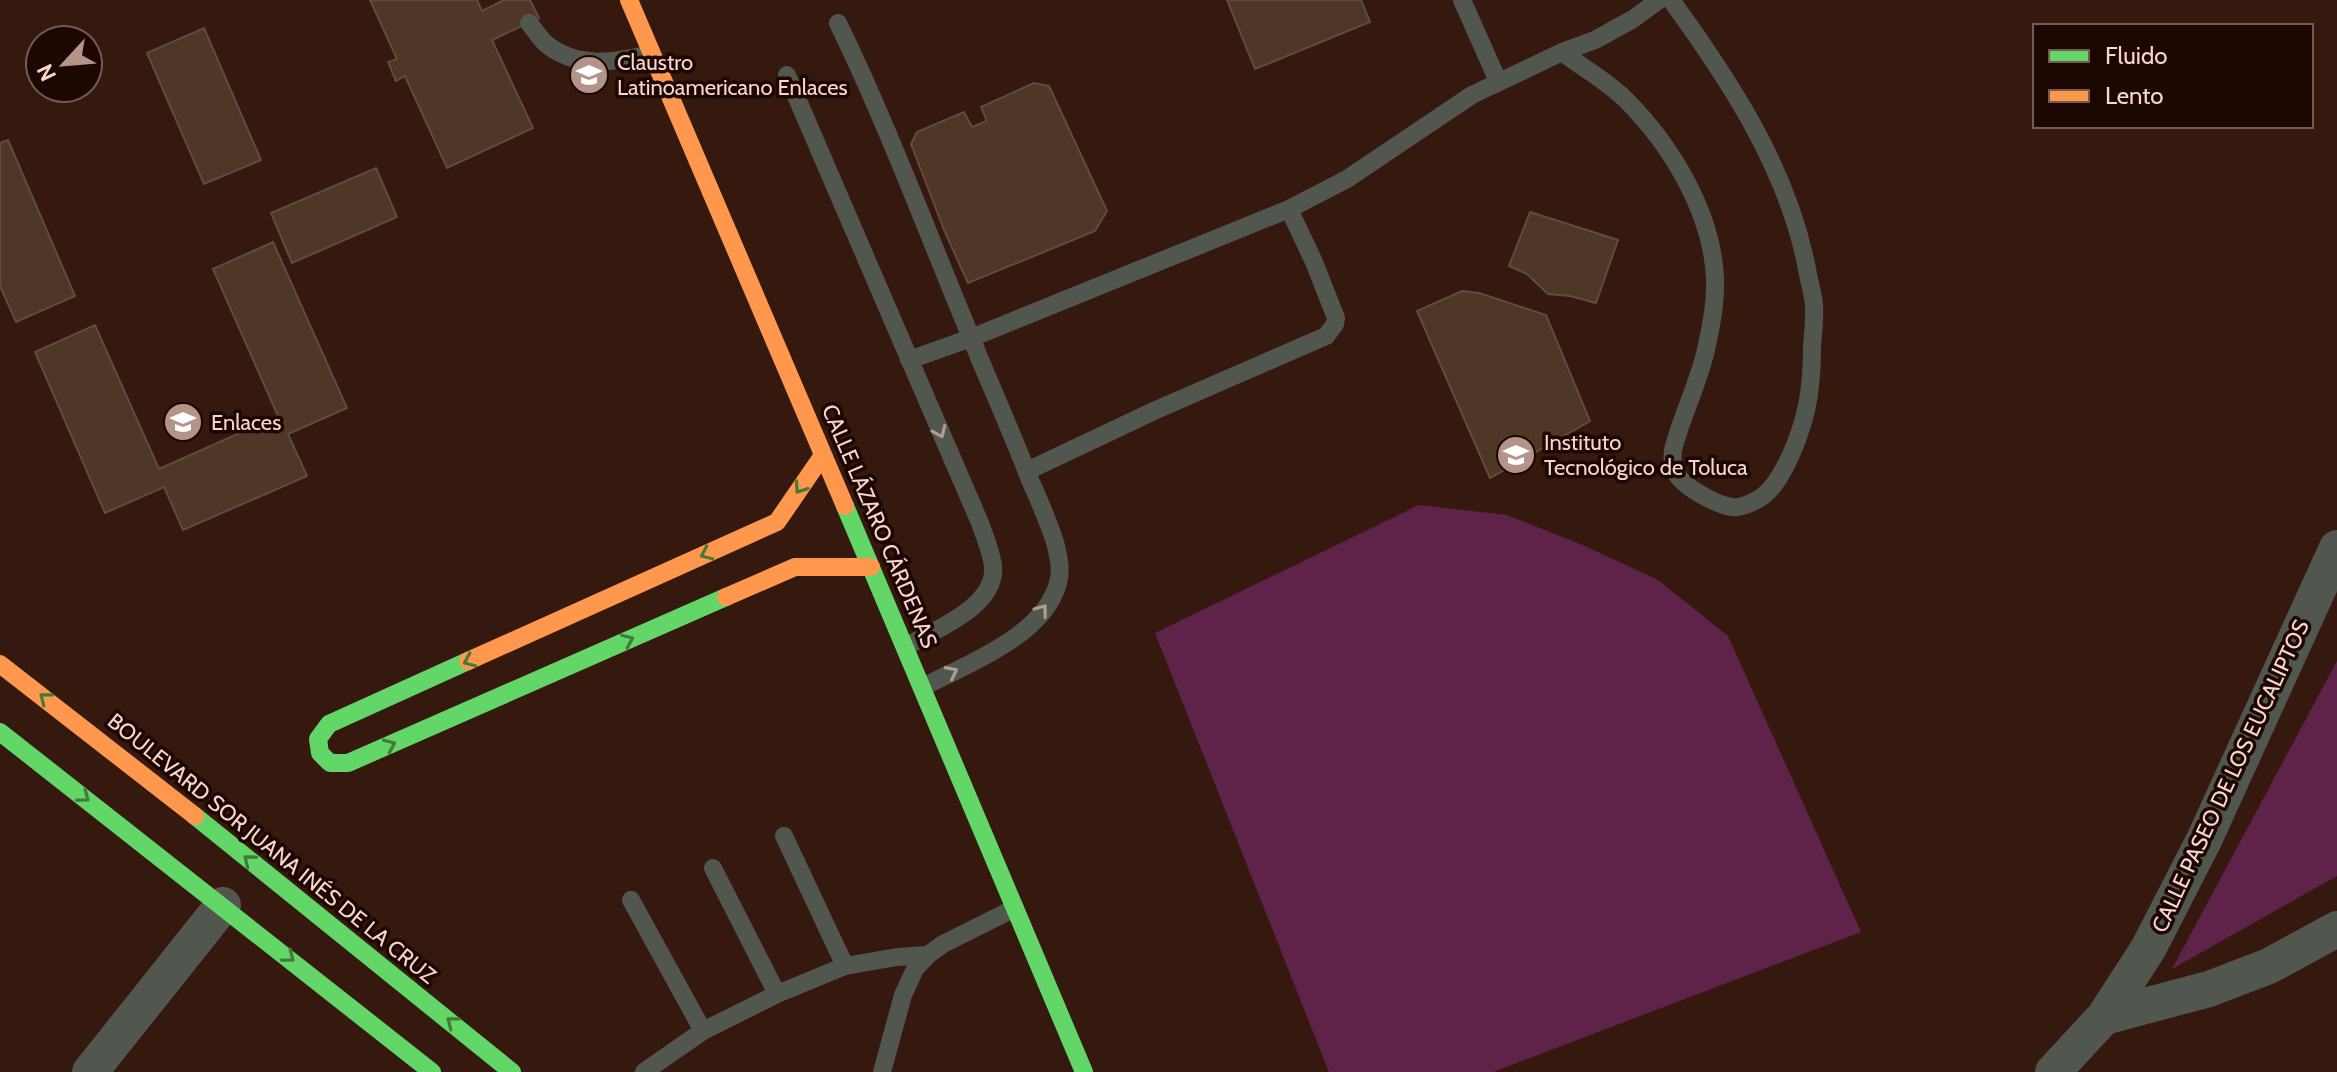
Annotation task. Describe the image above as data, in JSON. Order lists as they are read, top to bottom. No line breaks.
{"streets":{"street":["CALLE LÁZARO CÁRDENAS","CALLE PASEO DE LOS EUCALIPTOS","BOULEVARD SOR JUANA INÉS DE LA CRUZ"]},"places":{"school or university":["Claustro Latinoamericano Enlaces","Enlaces","Instituto Tecnológico de Toluca"]},"legend":["Fluido","Lento"],"north":"bottom left"}
